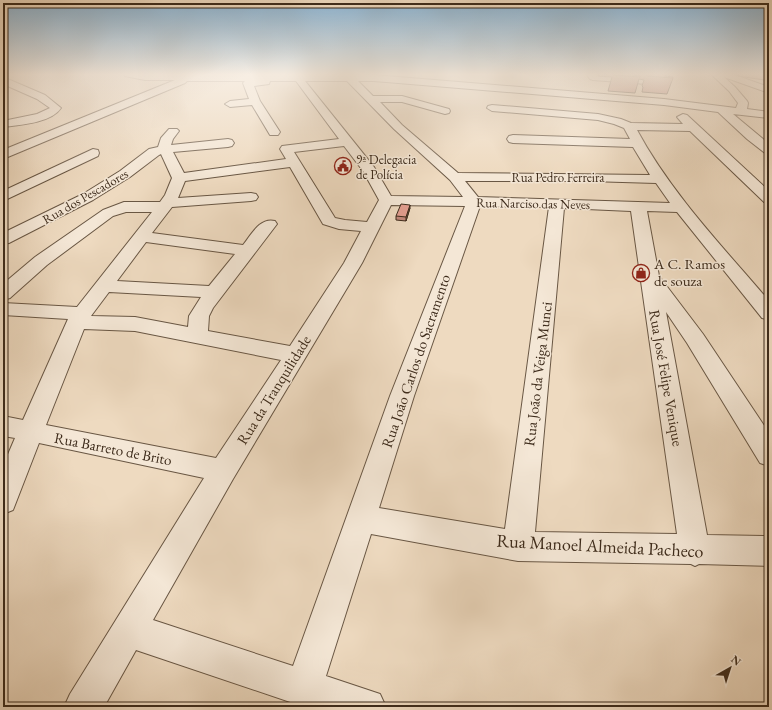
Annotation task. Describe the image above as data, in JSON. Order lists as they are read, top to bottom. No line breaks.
{"streets":{"street":["Rua Pedro Ferreira","Rua dos Pescadores","Rua Narciso das Neves","Rua João Carlos do Sacramento","Rua João da Veiga Munci","Rua José Felipe Venique","Rua da Tranquilidade","Rua Barreto de Brito","Rua Manoel Almeida Pacheco"]},"crossings":[["Rua Narciso das Neves","Rua João Carlos do Sacramento"],["Rua Narciso das Neves","Rua João da Veiga Munci"],["Rua Narciso das Neves","Rua José Felipe Venique"],["Rua Narciso das Neves","Rua da Tranquilidade"],["Rua João Carlos do Sacramento","Rua Manoel Almeida Pacheco"],["Rua João da Veiga Munci","Rua Manoel Almeida Pacheco"],["Rua José Felipe Venique","Rua Manoel Almeida Pacheco"],["Rua da Tranquilidade","Rua Barreto de Brito"]],"places":{"public building":["9ª Delegacia de Polícia"],"shop":["A C. Ramos de souza"]},"north":"top right"}
